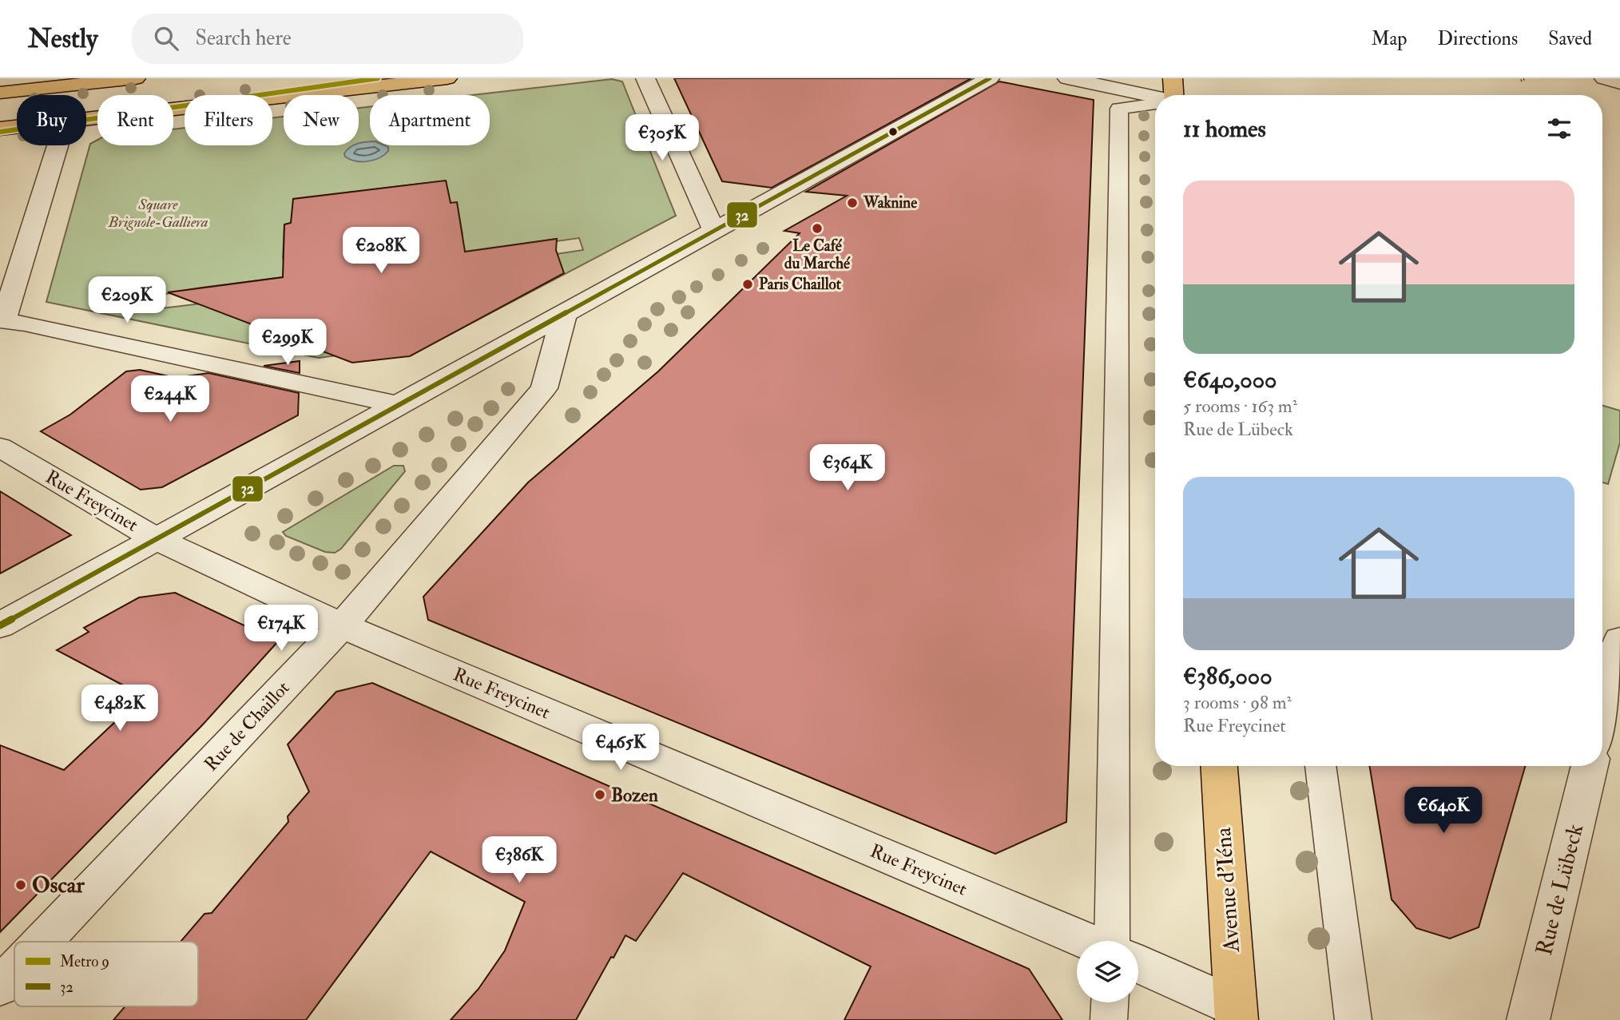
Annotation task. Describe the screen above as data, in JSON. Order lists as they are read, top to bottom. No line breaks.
{"streets":{"main road":["Avenue d'Iéna"],"street":["Rue Freycinet","Rue de Chaillot","Rue de Lübeck"]},"crossings":[["Rue Freycinet","Rue de Chaillot"]],"parks":["Square Brignole-Galliera"],"places":["Waknine","Le Café du Marché","Paris Chaillot","Bozen","Oscar"],"lines":["metro line 9","transit line 32"],"legend":["Metro 9","32"],"page":{"header":"Nestly","search":"Search here","nav":["Map","Directions","Saved"],"chip":["Buy","Rent","Filters","New","Apartment"],"heading":"11 homes","price":["€305K","€208K","€209K","€299K","€244K","€364K","€174K","€482K","€465K","€640K","€386K"],"list":[{"name":"€640,000","note":"5 rooms · 163 m² · Rue de Lübeck"},{"name":"€386,000","note":"3 rooms · 98 m² · Rue Freycinet"}]}}
